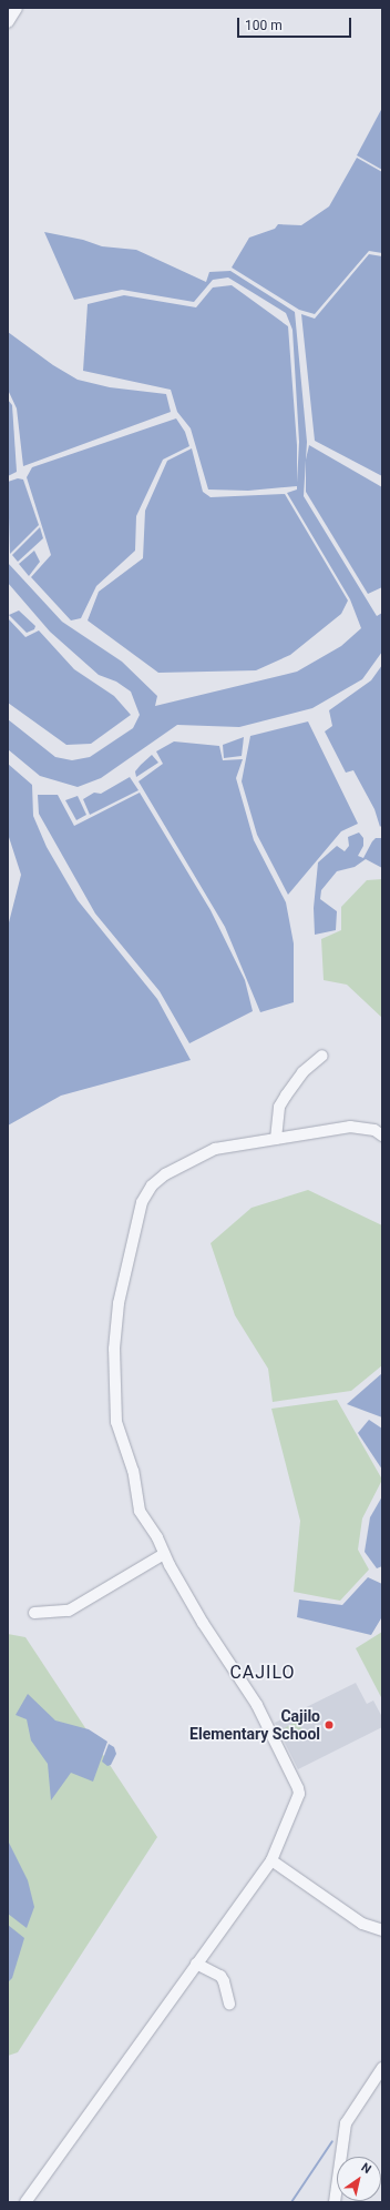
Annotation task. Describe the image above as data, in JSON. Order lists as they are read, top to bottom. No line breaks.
{"districts":["CAJILO"],"places":["Cajilo Elementary School"],"scale_bar":"100 m","north":"top right"}
